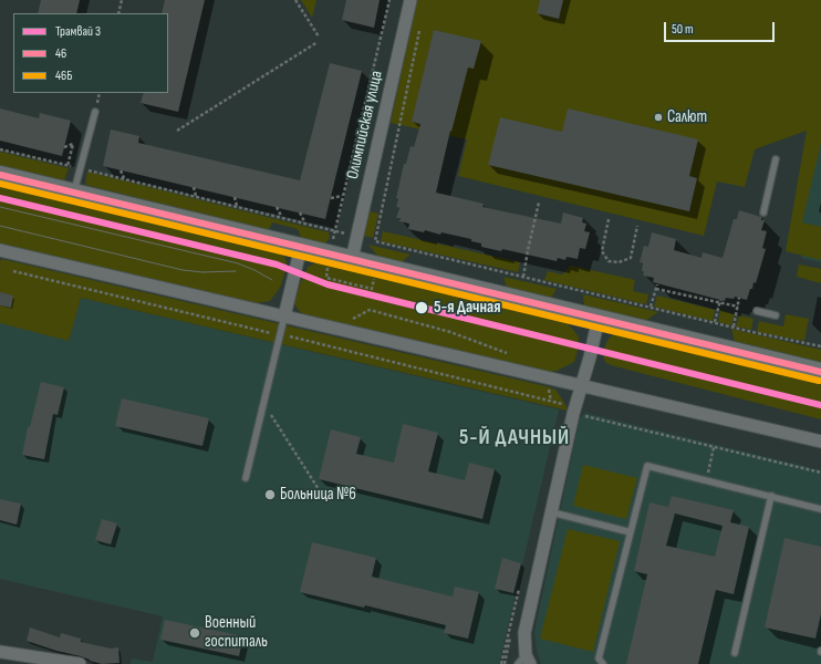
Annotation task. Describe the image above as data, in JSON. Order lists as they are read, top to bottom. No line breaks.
{"streets":{"street":["Олимпийская улица"]},"districts":["5-Й ДАЧНЫЙ"],"places":["Салют","5-я Дачная","Больница №6","Военный госпиталь"],"lines":["transit line 46","transit line 46Б","tram line 3"],"legend":["Трамвай 3","46","46Б"],"scale_bar":"50 m"}
